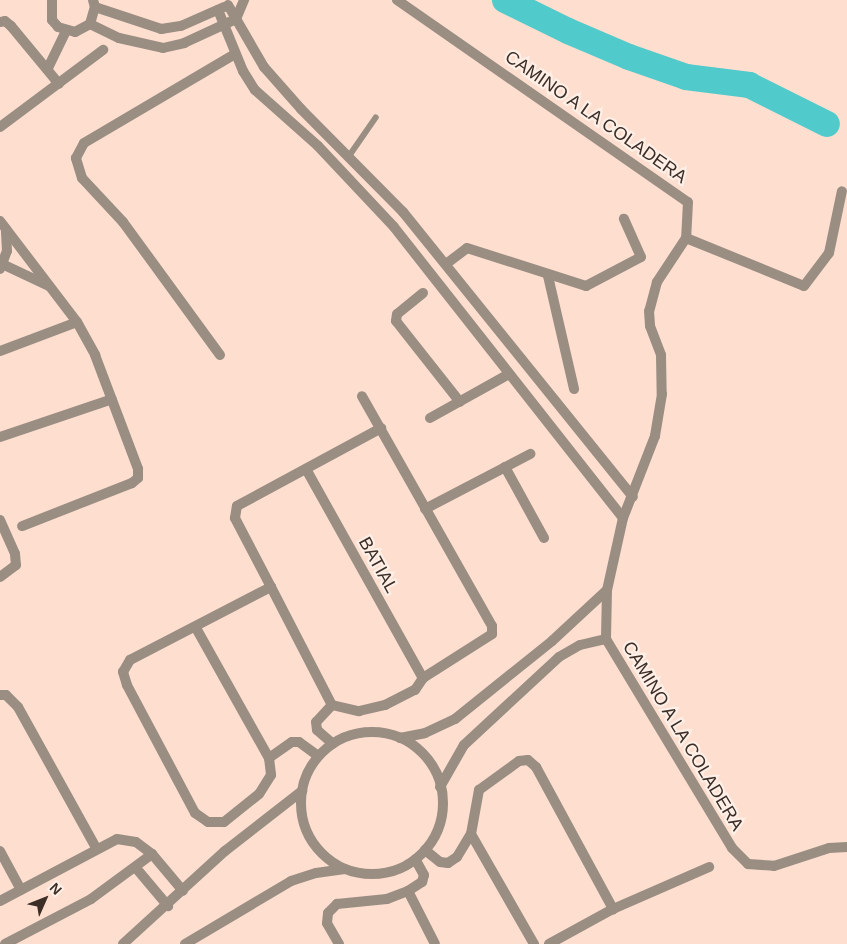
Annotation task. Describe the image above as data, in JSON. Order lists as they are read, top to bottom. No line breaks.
{"streets":{"street":["CAMINO A LA COLADERA","BATIAL"]},"north":"top right"}
